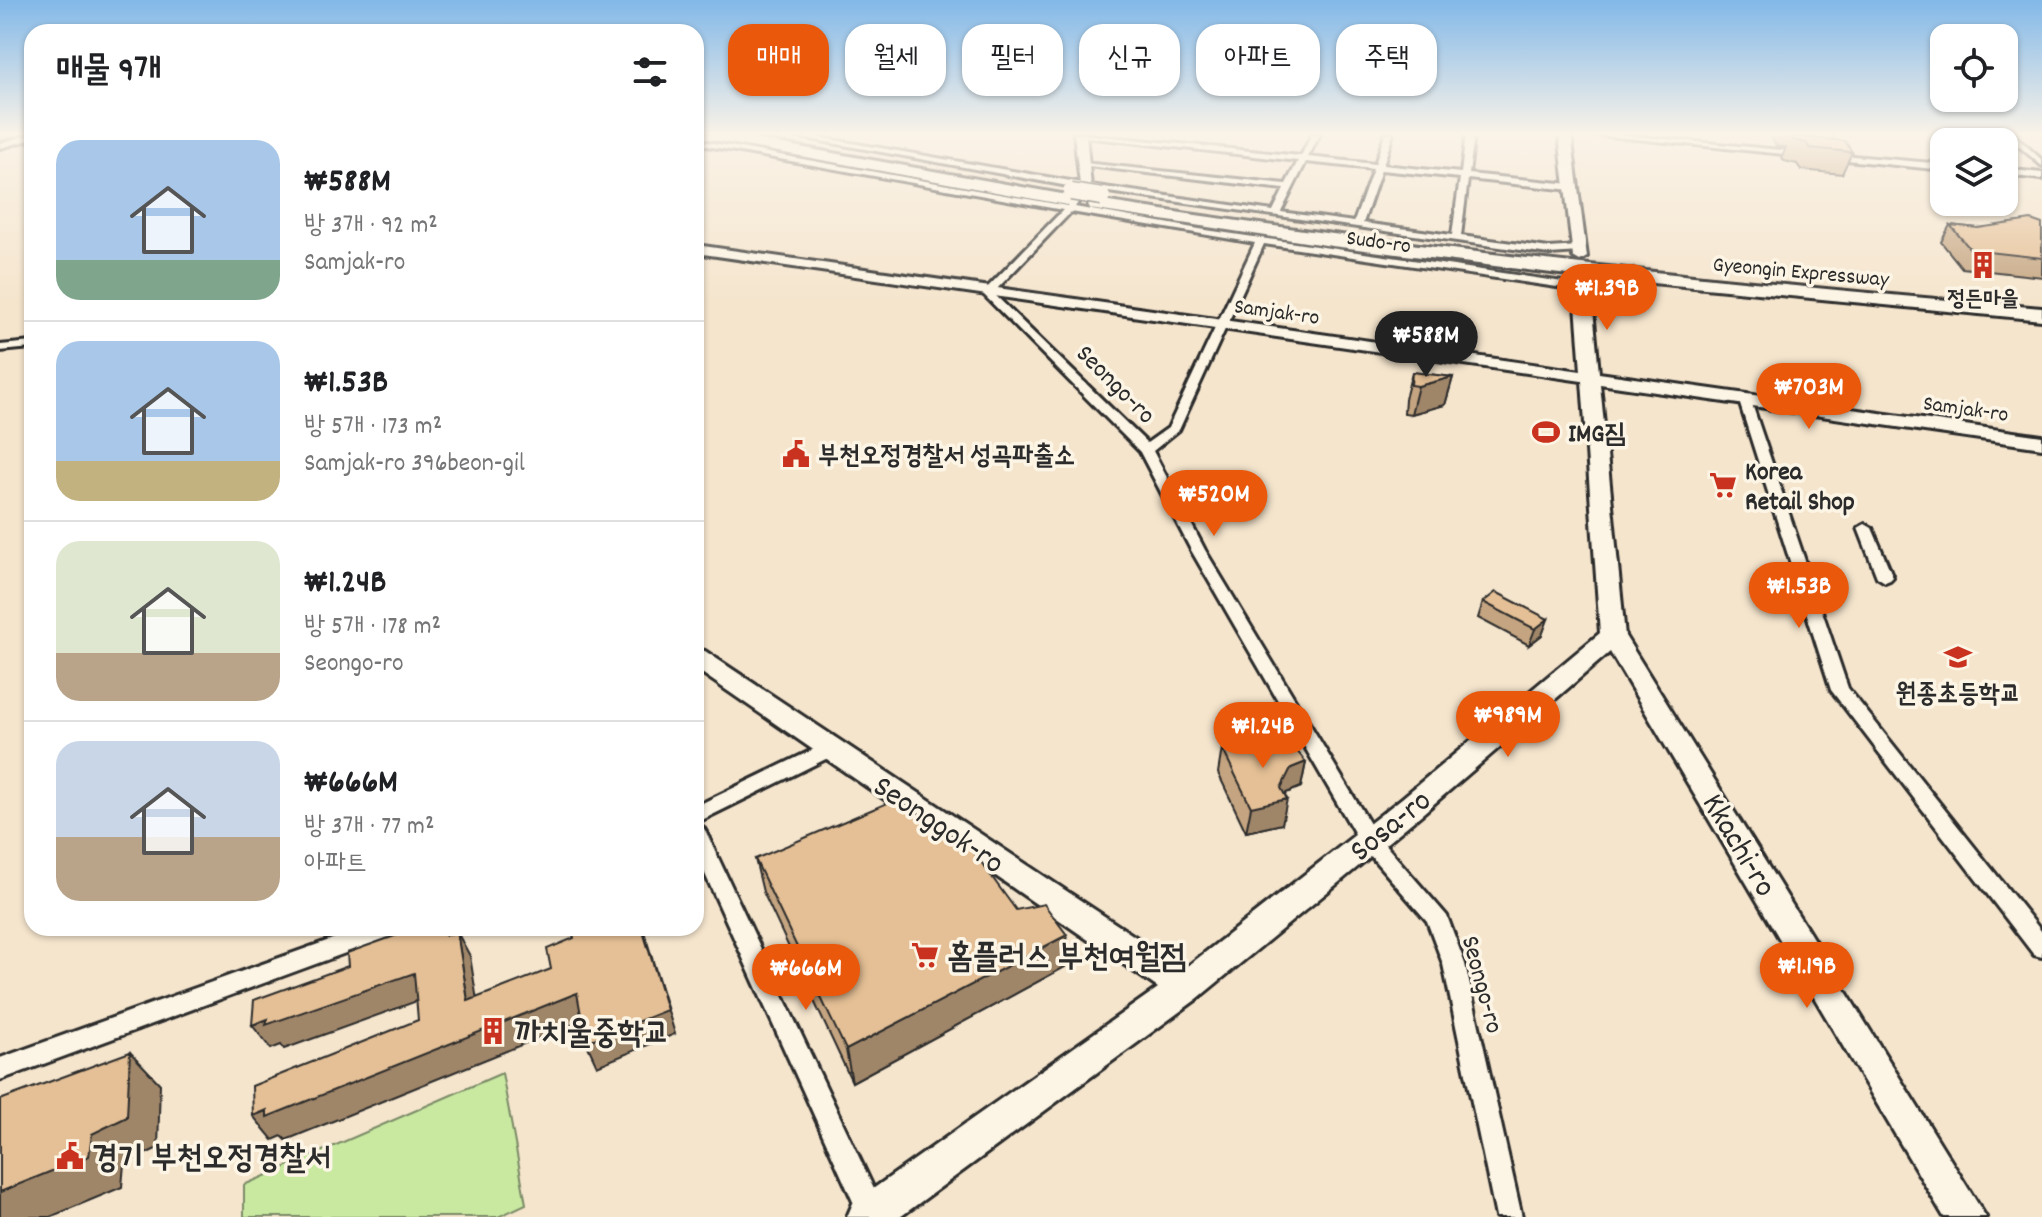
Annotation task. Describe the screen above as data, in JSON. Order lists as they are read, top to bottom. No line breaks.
{"streets":{"highway":["Gyeongin Expressway"],"street":["Sudo-ro","Samjak-ro","Seongo-ro","Seonggok-ro","Sosa-ro","Kkachi-ro"]},"crossings":[["Sudo-ro","Gyeongin Expressway"],["Samjak-ro","Seongo-ro"],["Seongo-ro","Sosa-ro"],["Seonggok-ro","Sosa-ro"],["Sosa-ro","Kkachi-ro"]],"places":{"building":["정든마을","까치울중학교"],"sports":["IMG짐"],"public building":["부천오정경찰서 성곡파출소","경기 부천오정경찰서"],"supermarket":["Korea Retail Shop","홈플러스 부천여월점"],"school or university":["원종초등학교"]},"page":{"chip":["매매","월세","필터","신규","아파트","주택"],"heading":"매물 9개","list":[{"name":"₩588M","note":"방 3개 · 92 m² · Samjak-ro"},{"name":"₩1.53B","note":"방 5개 · 173 m² · Samjak-ro 396beon-gil"},{"name":"₩1.24B","note":"방 5개 · 178 m² · Seongo-ro"},{"name":"₩666M","note":"방 3개 · 77 m² · 아파트"}],"price":["₩1.39B","₩588M","₩703M","₩520M","₩1.53B","₩989M","₩1.24B","₩1.19B","₩666M"]}}
